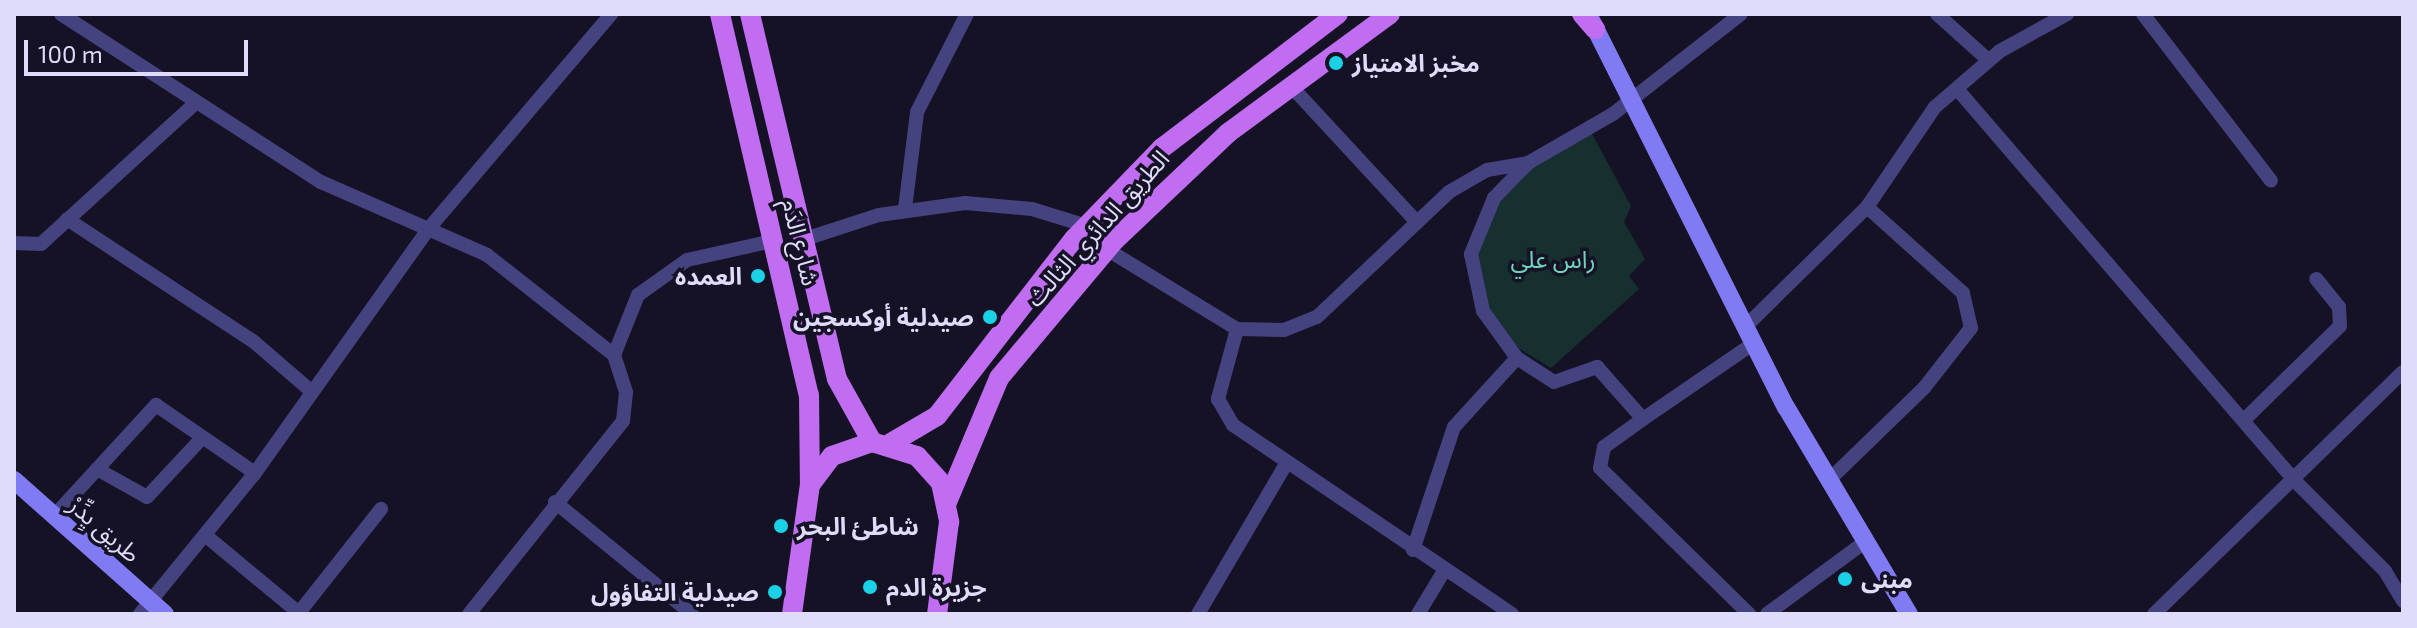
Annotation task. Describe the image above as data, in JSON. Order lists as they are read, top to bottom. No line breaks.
{"streets":{"main road":["الطريق الدائري الثالث","شارع الدَم"],"street":["طريق يِدِّرْ"]},"crossings":[["الطريق الدائري الثالث","شارع الدَم"]],"parks":["راس علي"],"places":["مخبز اﻻمتياز","العمده","صيدلية أوكسجين","شاطئ البحر","مبنى","جزيرة الدم","صيدلية التفاؤول"],"scale_bar":"100 m"}
